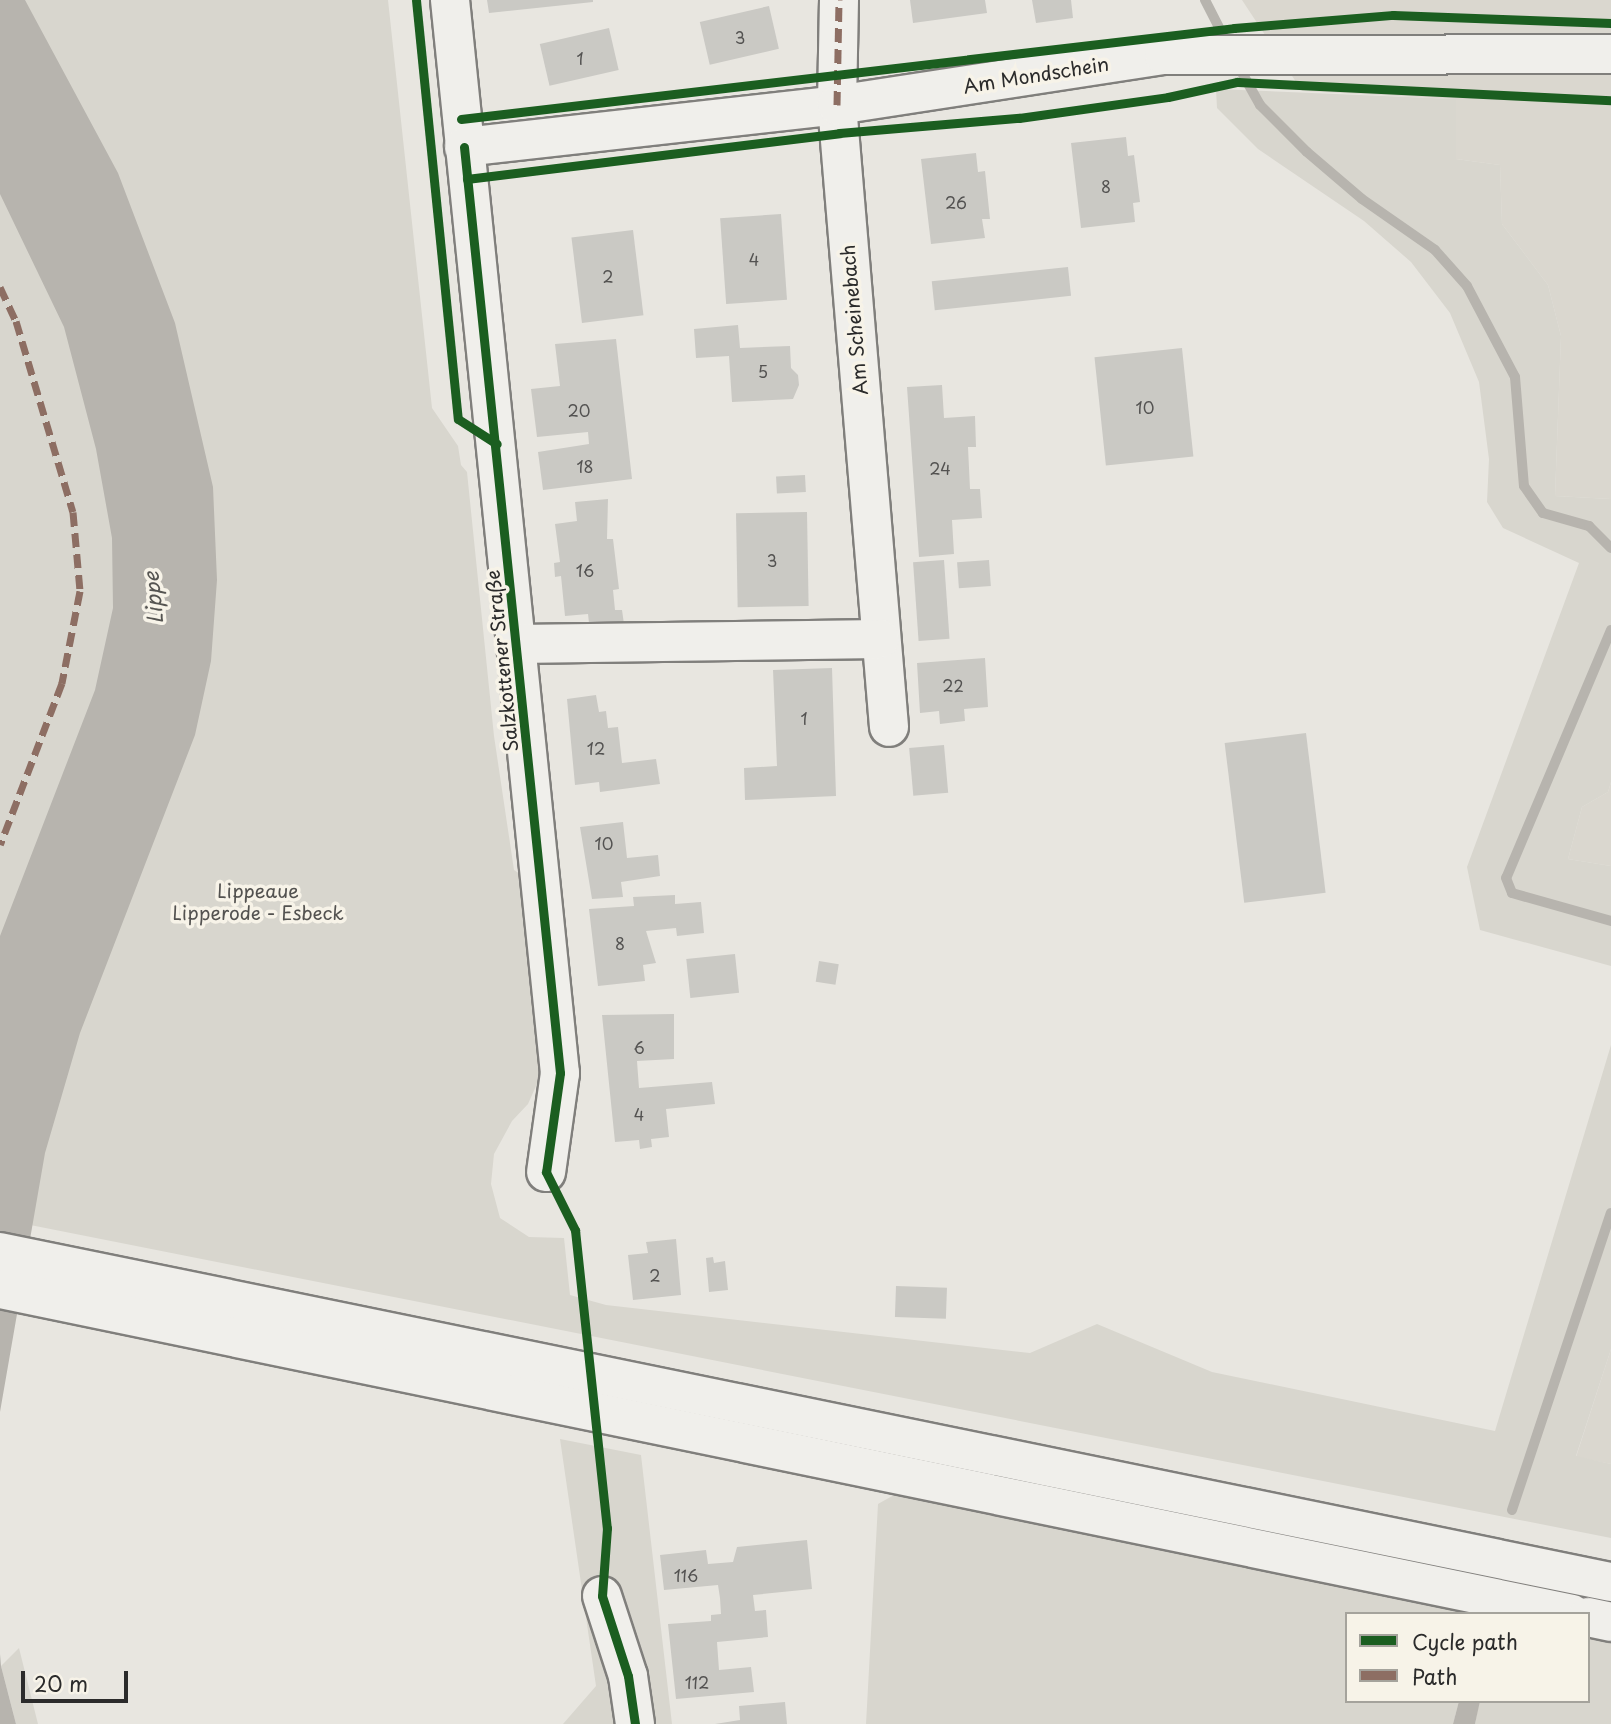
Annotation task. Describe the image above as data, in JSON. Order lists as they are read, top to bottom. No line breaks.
{"streets":{"main road":["Am Mondschein","Am Scheinebach","Salzkottener Straße"]},"crossings":[["Am Mondschein","Am Scheinebach"],["Am Mondschein","Salzkottener Straße"]],"water":["Lippe"],"parks":["Lippeaue Lipperode - Esbeck"],"house_numbers":["3","1","8","26","4","2","5","10","20","18","24","3","16","22","1","12","10","8","6","4","2","116","112"],"legend":["Cycle path","Path"],"scale_bar":"20 m"}
